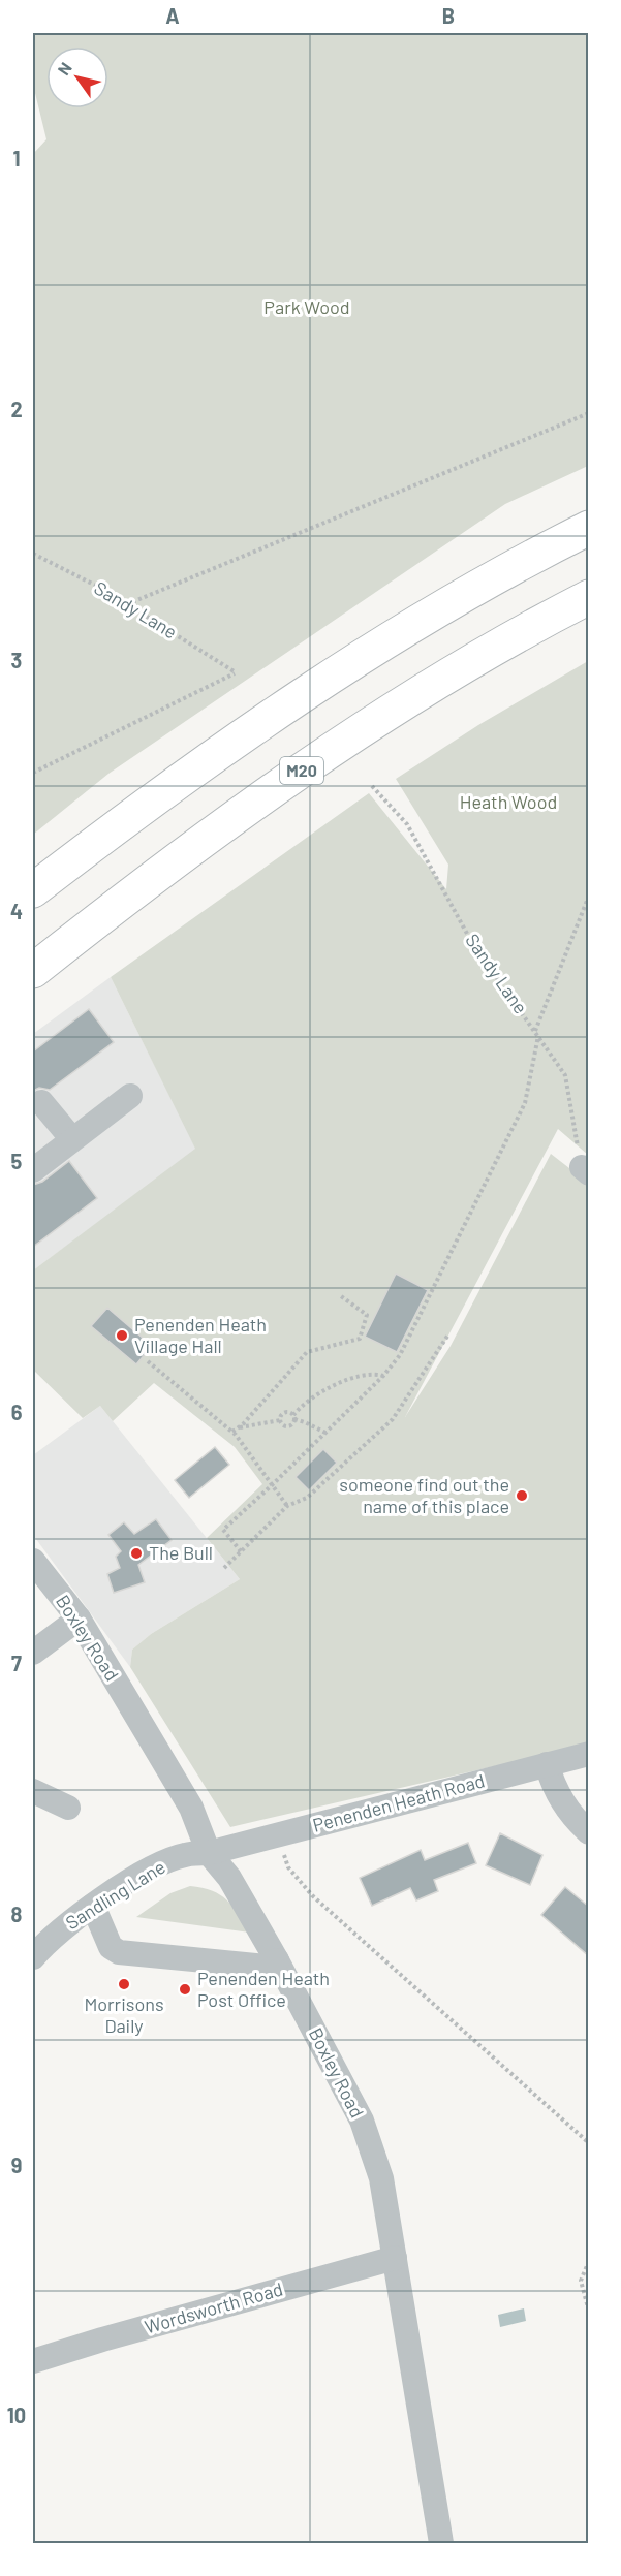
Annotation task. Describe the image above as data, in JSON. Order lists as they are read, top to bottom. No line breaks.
{"streets":{"highway":["M20"],"street":["Boxley Road","Penenden Heath Road","Sandling Lane","Wordsworth Road"],"path":["Sandy Lane"]},"crossings":[["Boxley Road","Penenden Heath Road"],["Boxley Road","Sandling Lane"],["Boxley Road","Wordsworth Road"],["Penenden Heath Road","Sandling Lane"]],"parks":["Park Wood","Heath Wood"],"places":["Penenden Heath Village Hall","someone find out the name of this place","The Bull","Morrisons Daily","Penenden Heath Post Office"],"north":"top left","grid":{"columns":["A","B"],"rows":["1","2","3","4","5","6","7","8","9","10"]}}
